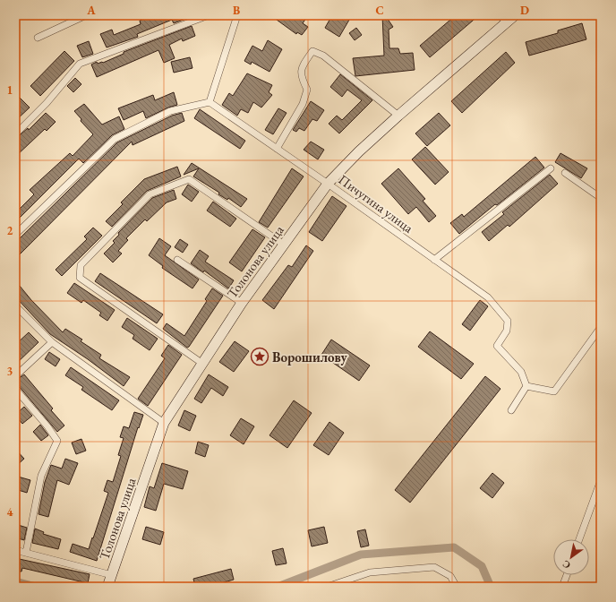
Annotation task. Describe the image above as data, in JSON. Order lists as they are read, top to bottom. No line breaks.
{"streets":{"main road":["Толонова улица"],"street":["Пичугина улица"]},"crossings":[["Пичугина улица","Толонова улица"]],"places":{"place":["Ворошилову"]},"north":"bottom left","grid":{"columns":["A","B","C","D"],"rows":["1","2","3","4"]}}
